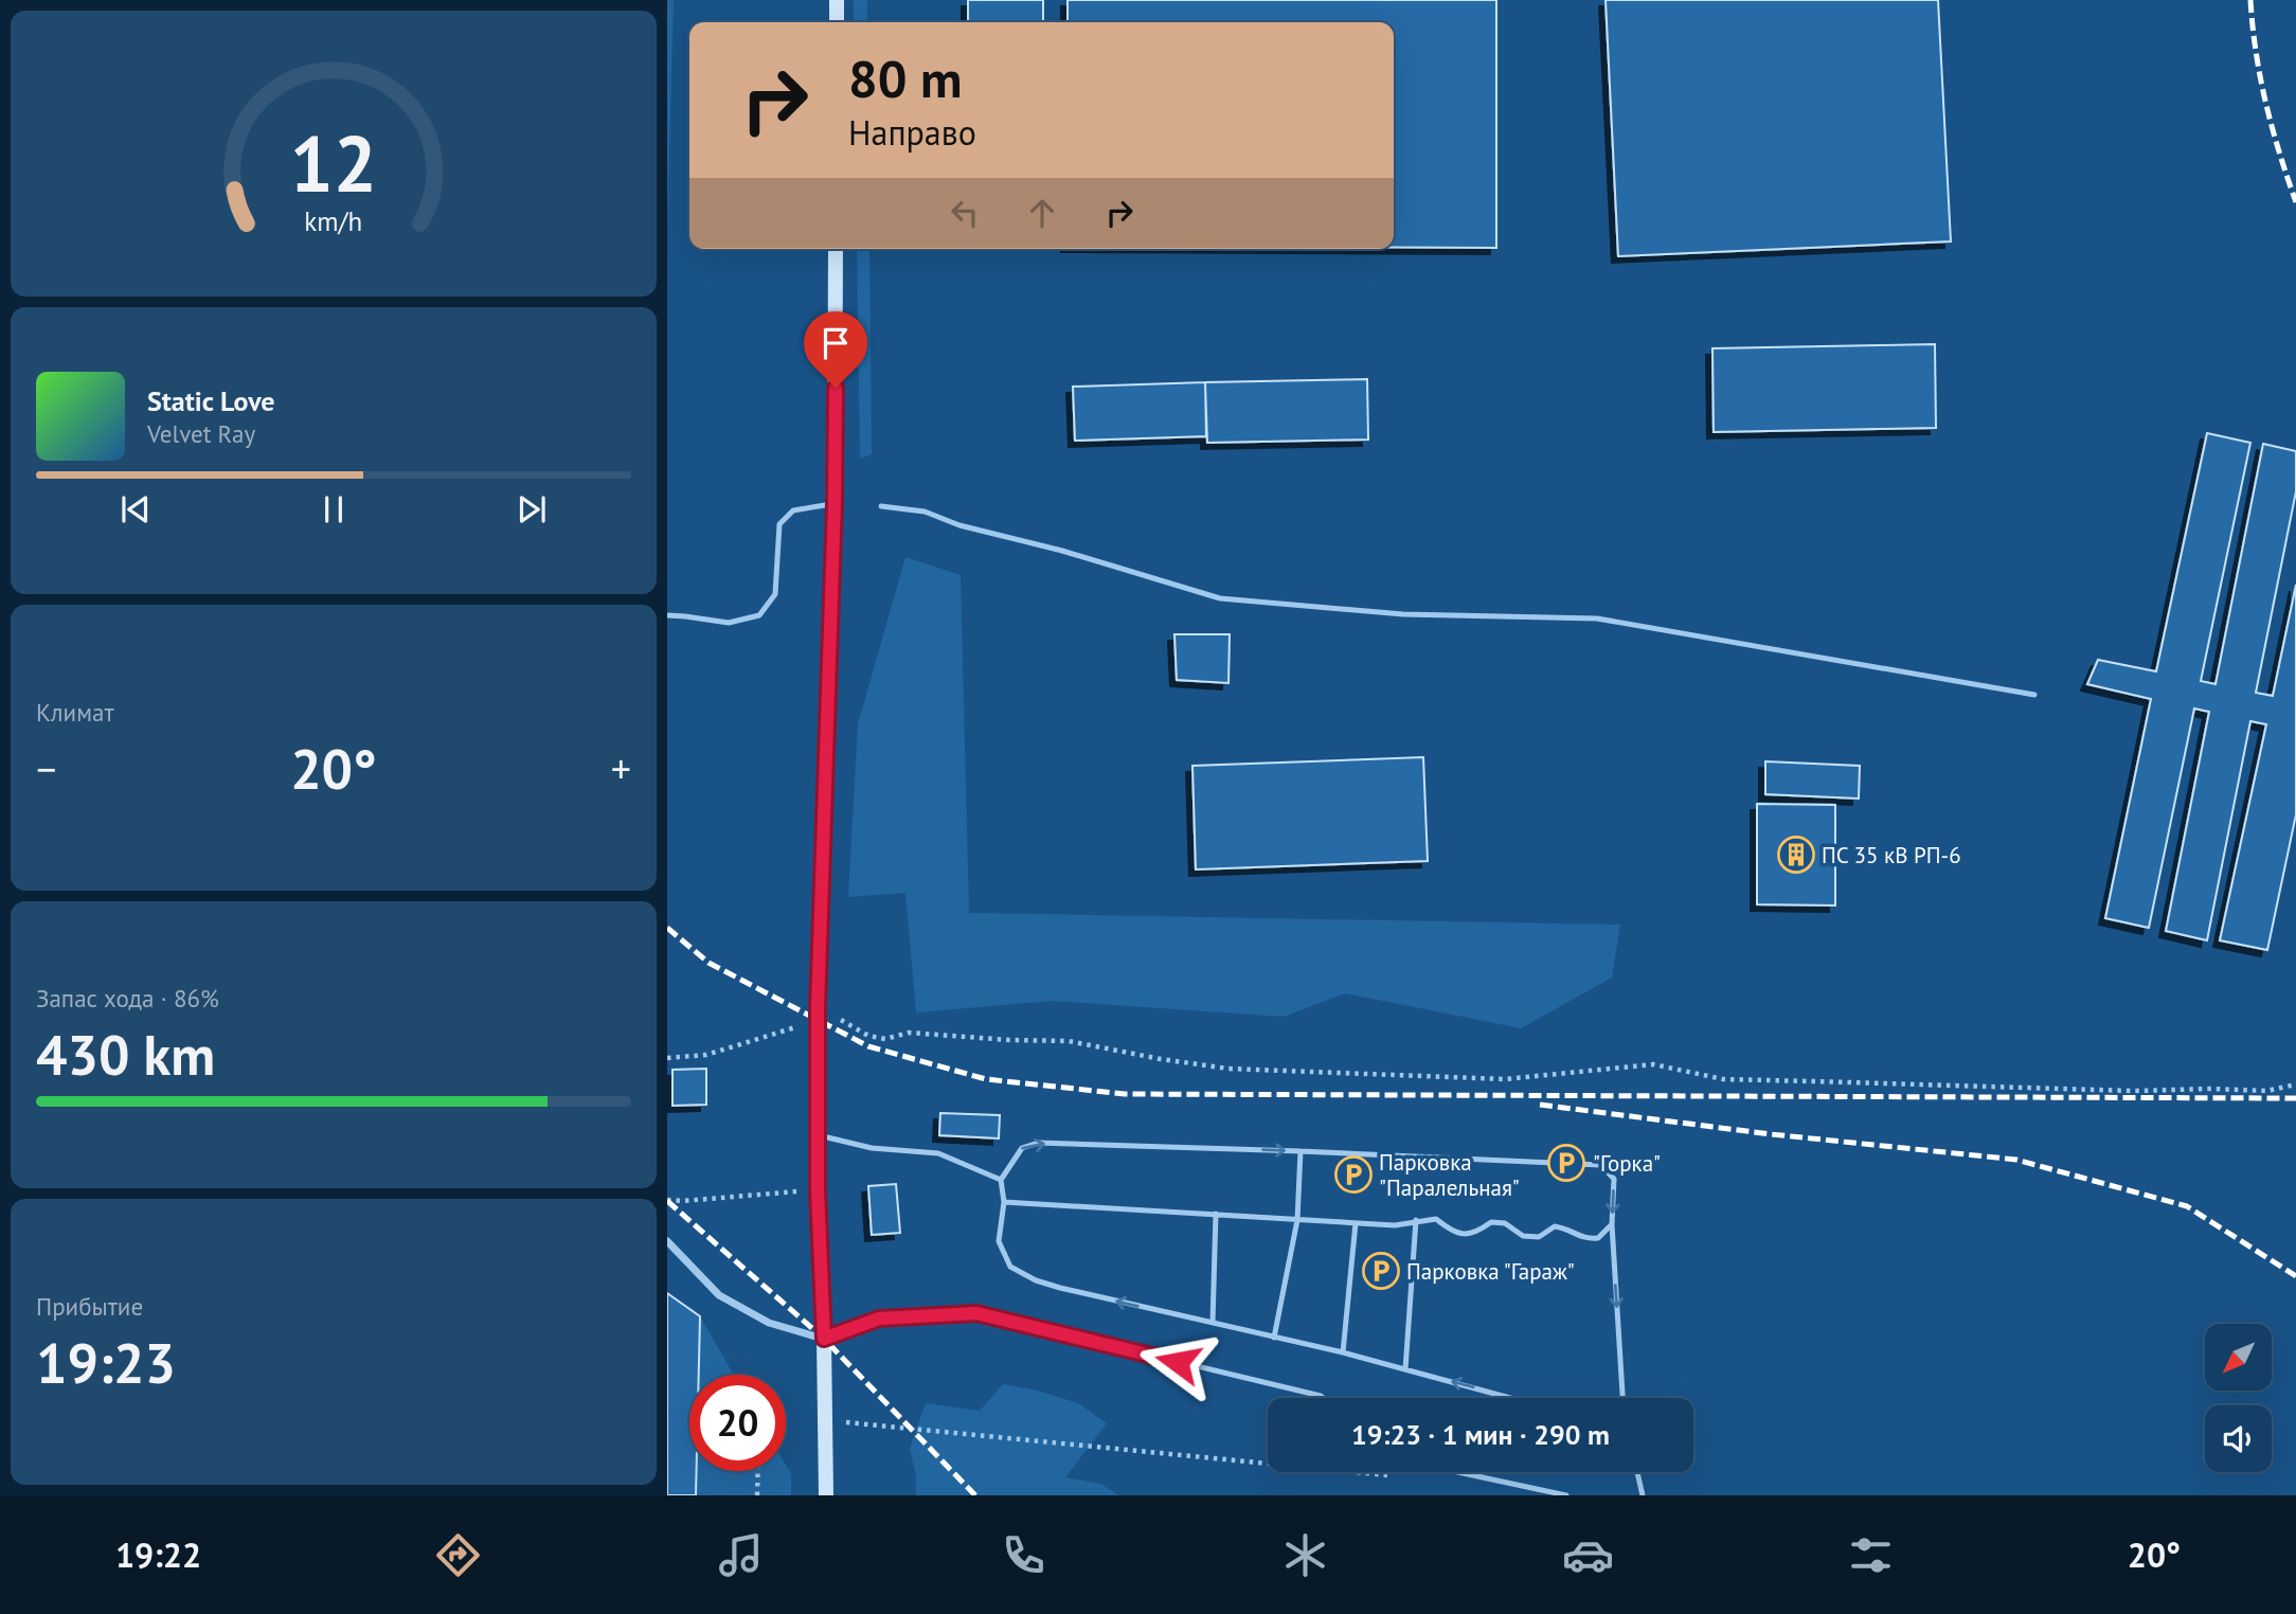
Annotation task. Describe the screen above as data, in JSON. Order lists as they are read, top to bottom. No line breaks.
{"places":{"building":["ПС 35 кВ РП-6"],"parking":["\"Горка\"","Парковка \"Паралельная\"","Парковка \"Гараж\""]},"north":"bottom left","page":{"turn":["80 m","Направо"],"song":["Static Love","Velvet Ray"],"tile":["Климат",["Запас хода · 86%","430 km"],["Прибытие","19:23"]],"heat":["−","20°","+"],"limit":"20","trip":"19:23 · 1 мин · 290 m","tabs":["19:22","20°"],"gauge":["12","km/h"]}}
